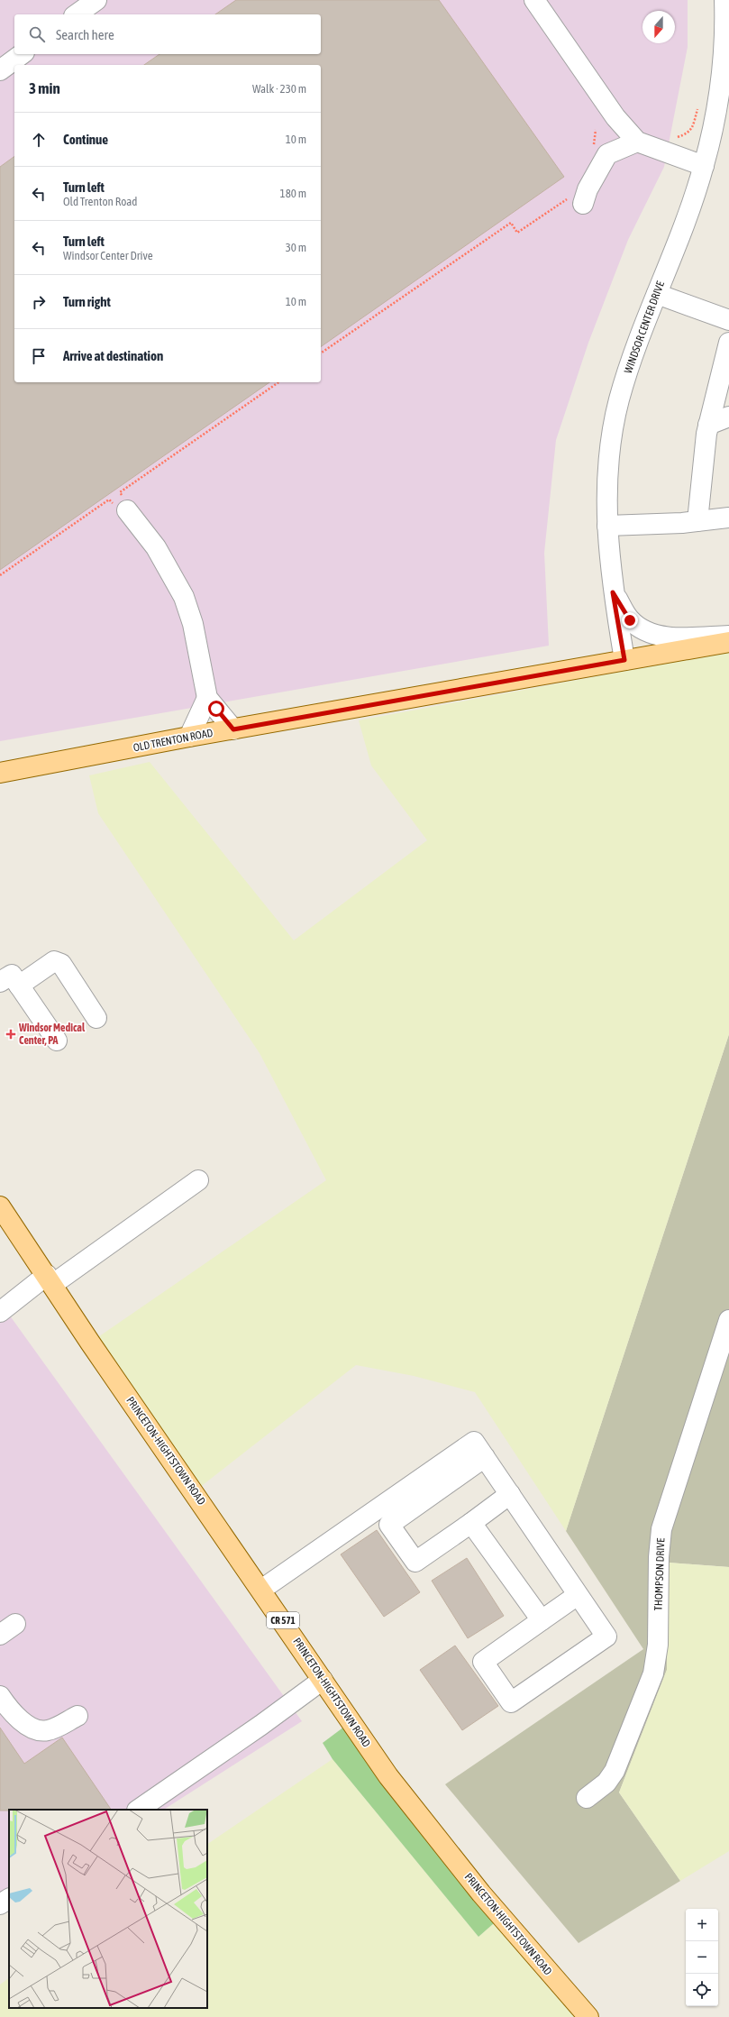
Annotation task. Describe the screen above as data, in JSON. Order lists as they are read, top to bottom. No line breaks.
{"streets":{"main road":["OLD TRENTON ROAD","PRINCETON-HIGHTSTOWN ROAD","CR 571"],"street":["WINDSOR CENTER DRIVE","THOMPSON DRIVE"]},"crossings":[["WINDSOR CENTER DRIVE","OLD TRENTON ROAD"]],"places":{"health":["Windsor Medical Center, PA"]},"north":"bottom","page":{"search":"Search here","heading":["3 min","Walk · 230 m"],"list":[["Continue","10 m"],["Turn left","Old Trenton Road","180 m"],["Turn left","Windsor Center Drive","30 m"],["Turn right","10 m"],"Arrive at destination"],"map_buttons":["+","−"]}}
